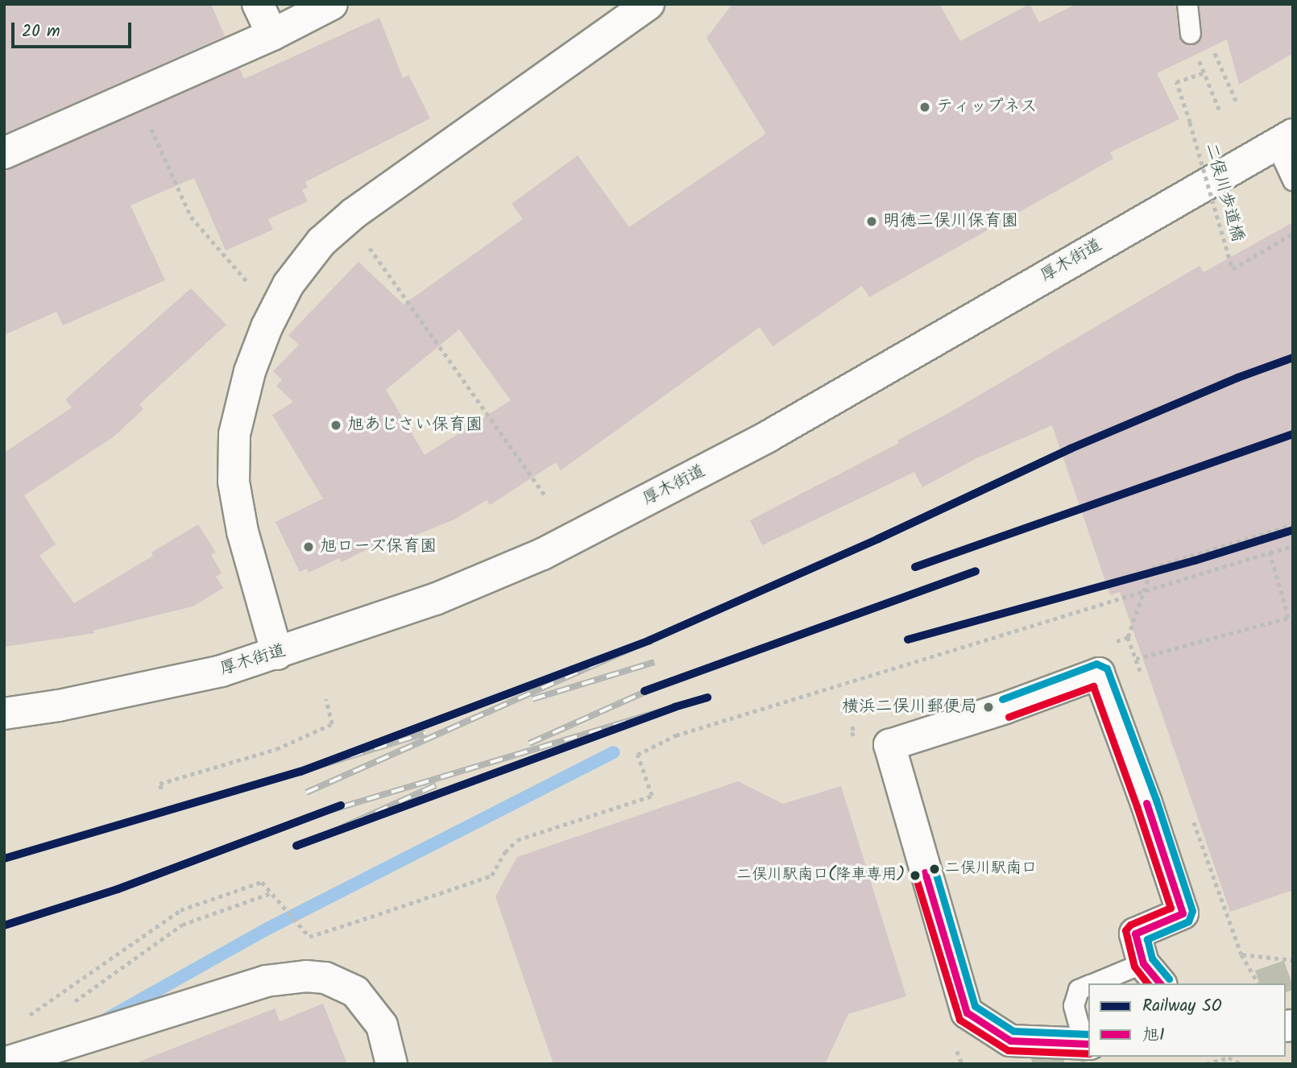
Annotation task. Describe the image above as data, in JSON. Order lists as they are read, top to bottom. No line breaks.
{"streets":{"street":["厚木街道"],"path":["二俣川歩道橋"]},"places":["ティップネス","明徳二俣川保育園","旭あじさい保育園","旭ローズ保育園","横浜二俣川郵便局","二俣川駅南口","二俣川駅南口(降車専用)"],"lines":["rail line SO","transit line 旭1"],"legend":["Railway SO","旭1"],"scale_bar":"20 m"}
